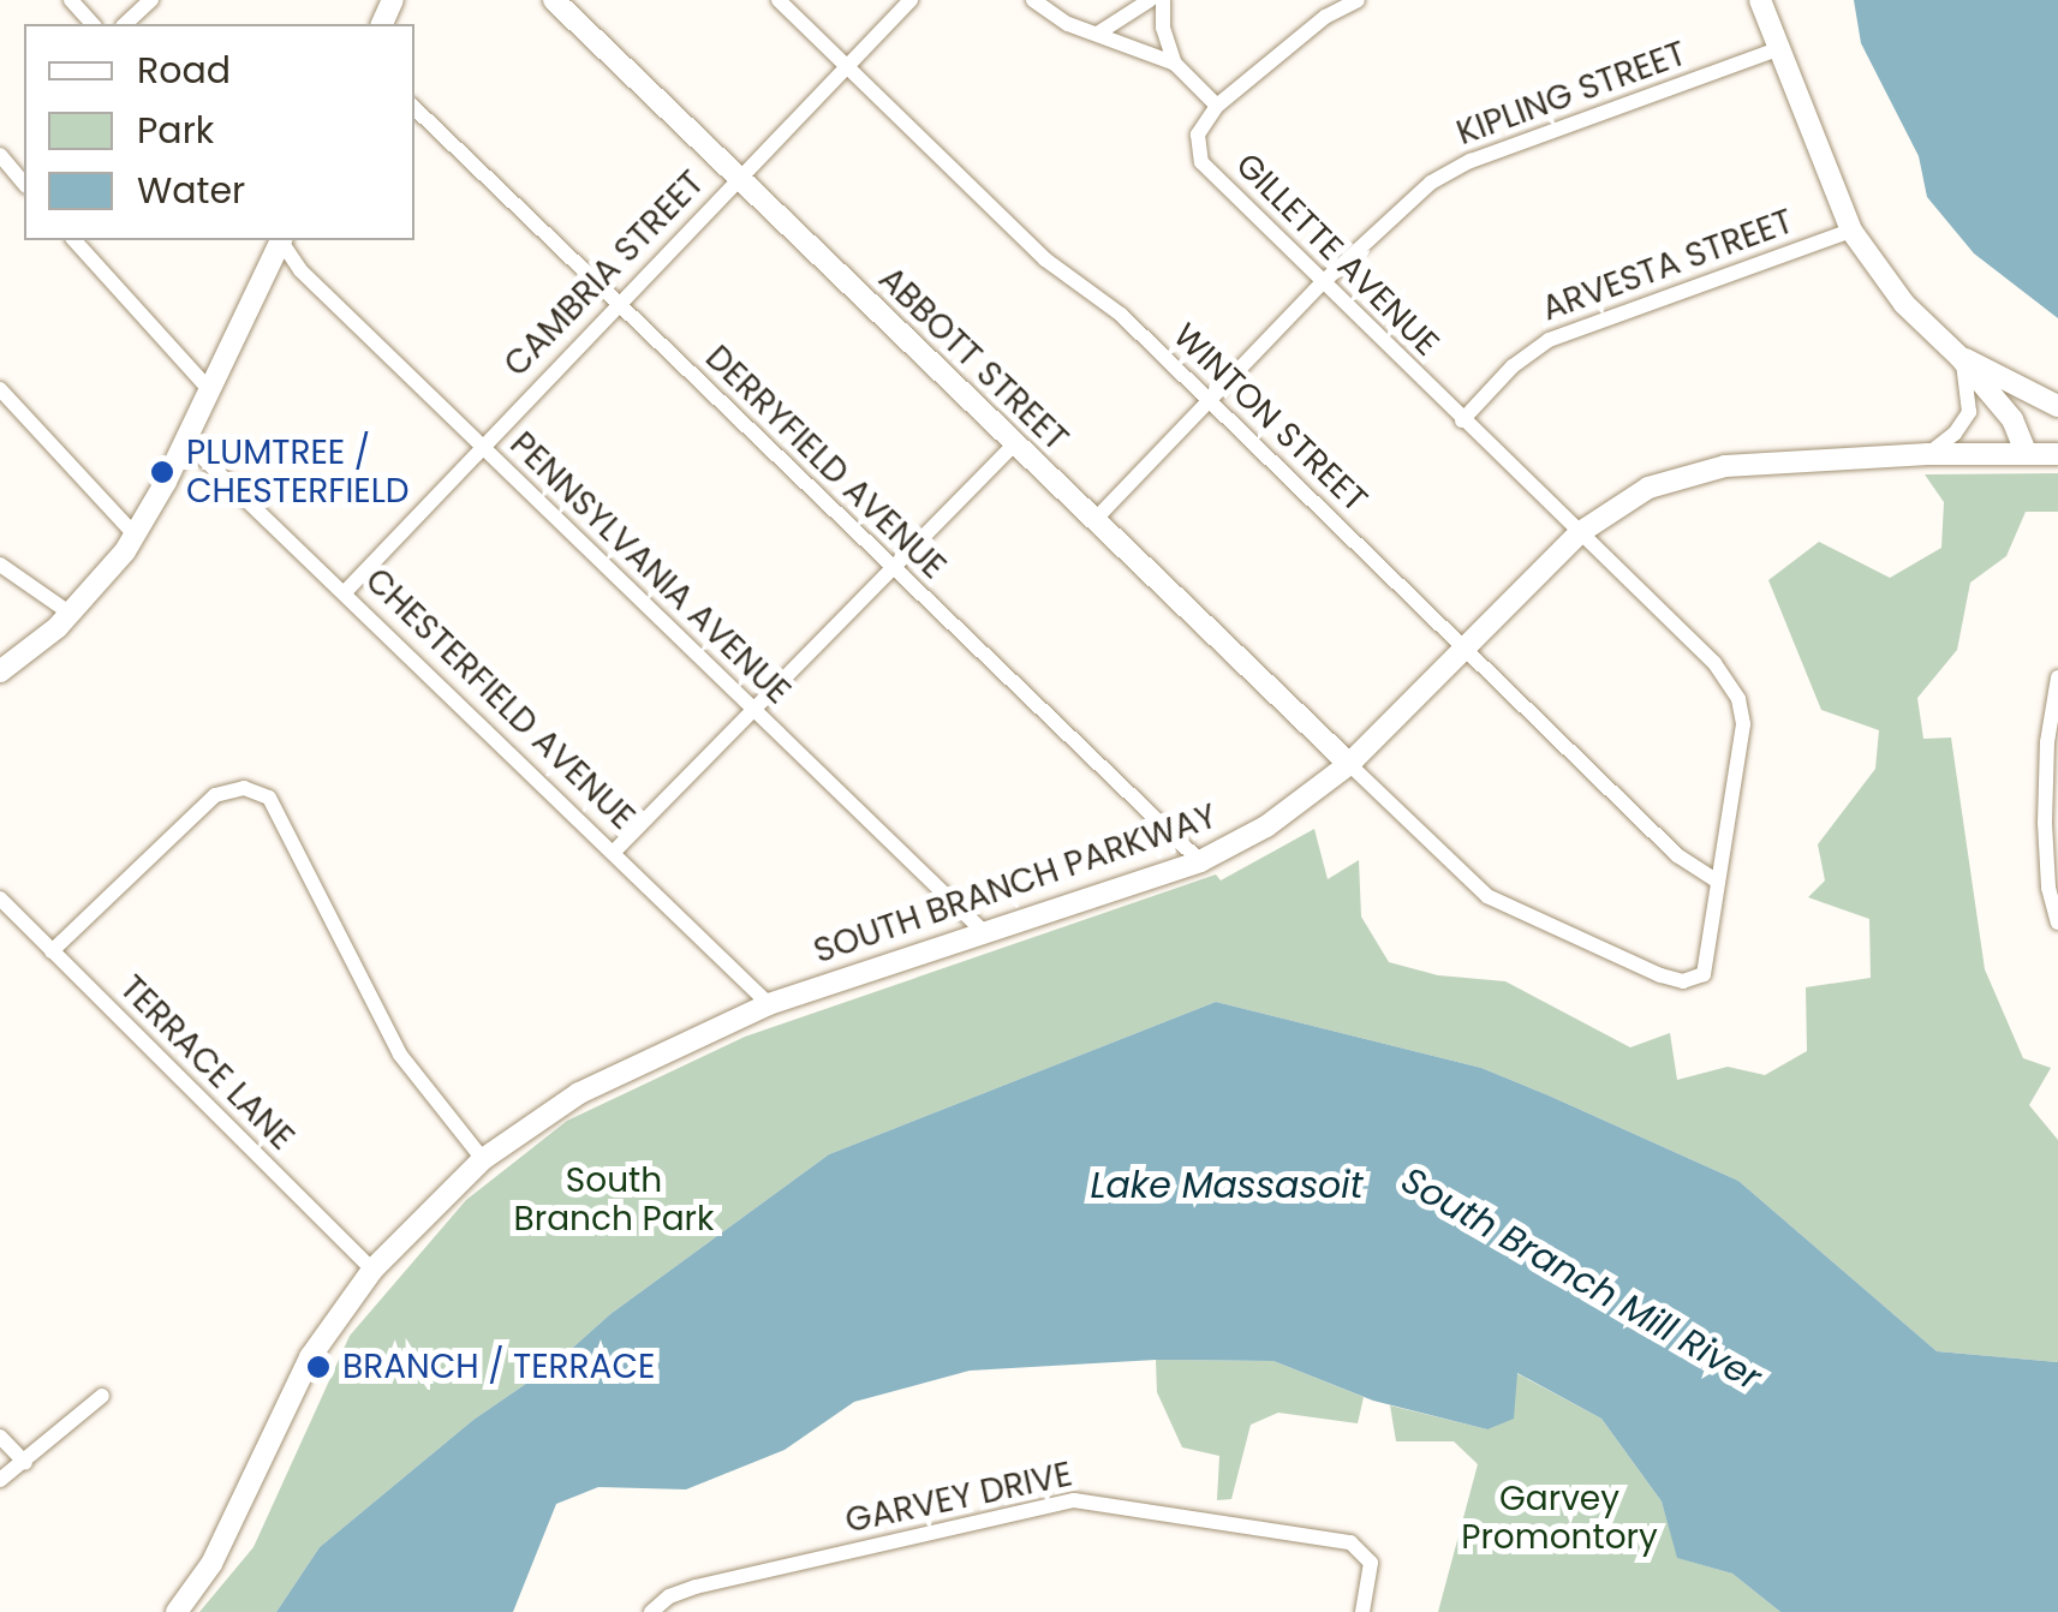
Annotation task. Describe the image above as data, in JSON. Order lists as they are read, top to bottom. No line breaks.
{"streets":{"main road":["ABBOTT STREET","SOUTH BRANCH PARKWAY"],"street":["KIPLING STREET","GILLETTE AVENUE","ARVESTA STREET","CAMBRIA STREET","WINTON STREET","DERRYFIELD AVENUE","PENNSYLVANIA AVENUE","CHESTERFIELD AVENUE","TERRACE LANE","GARVEY DRIVE"]},"crossings":[["KIPLING STREET","GILLETTE AVENUE"],["KIPLING STREET","ABBOTT STREET"],["KIPLING STREET","WINTON STREET"],["GILLETTE AVENUE","ARVESTA STREET"],["GILLETTE AVENUE","WINTON STREET"],["GILLETTE AVENUE","SOUTH BRANCH PARKWAY"],["CAMBRIA STREET","ABBOTT STREET"],["CAMBRIA STREET","WINTON STREET"],["CAMBRIA STREET","DERRYFIELD AVENUE"],["CAMBRIA STREET","PENNSYLVANIA AVENUE"],["CAMBRIA STREET","CHESTERFIELD AVENUE"],["ABBOTT STREET","SOUTH BRANCH PARKWAY"],["WINTON STREET","SOUTH BRANCH PARKWAY"],["DERRYFIELD AVENUE","SOUTH BRANCH PARKWAY"],["PENNSYLVANIA AVENUE","SOUTH BRANCH PARKWAY"],["CHESTERFIELD AVENUE","SOUTH BRANCH PARKWAY"],["SOUTH BRANCH PARKWAY","TERRACE LANE"]],"water":["Lake Massasoit","South Branch Mill River"],"parks":["South Branch Park","Garvey Promontory"],"places":["PLUMTREE / CHESTERFIELD","BRANCH / TERRACE"],"legend":["Road","Park","Water"]}
